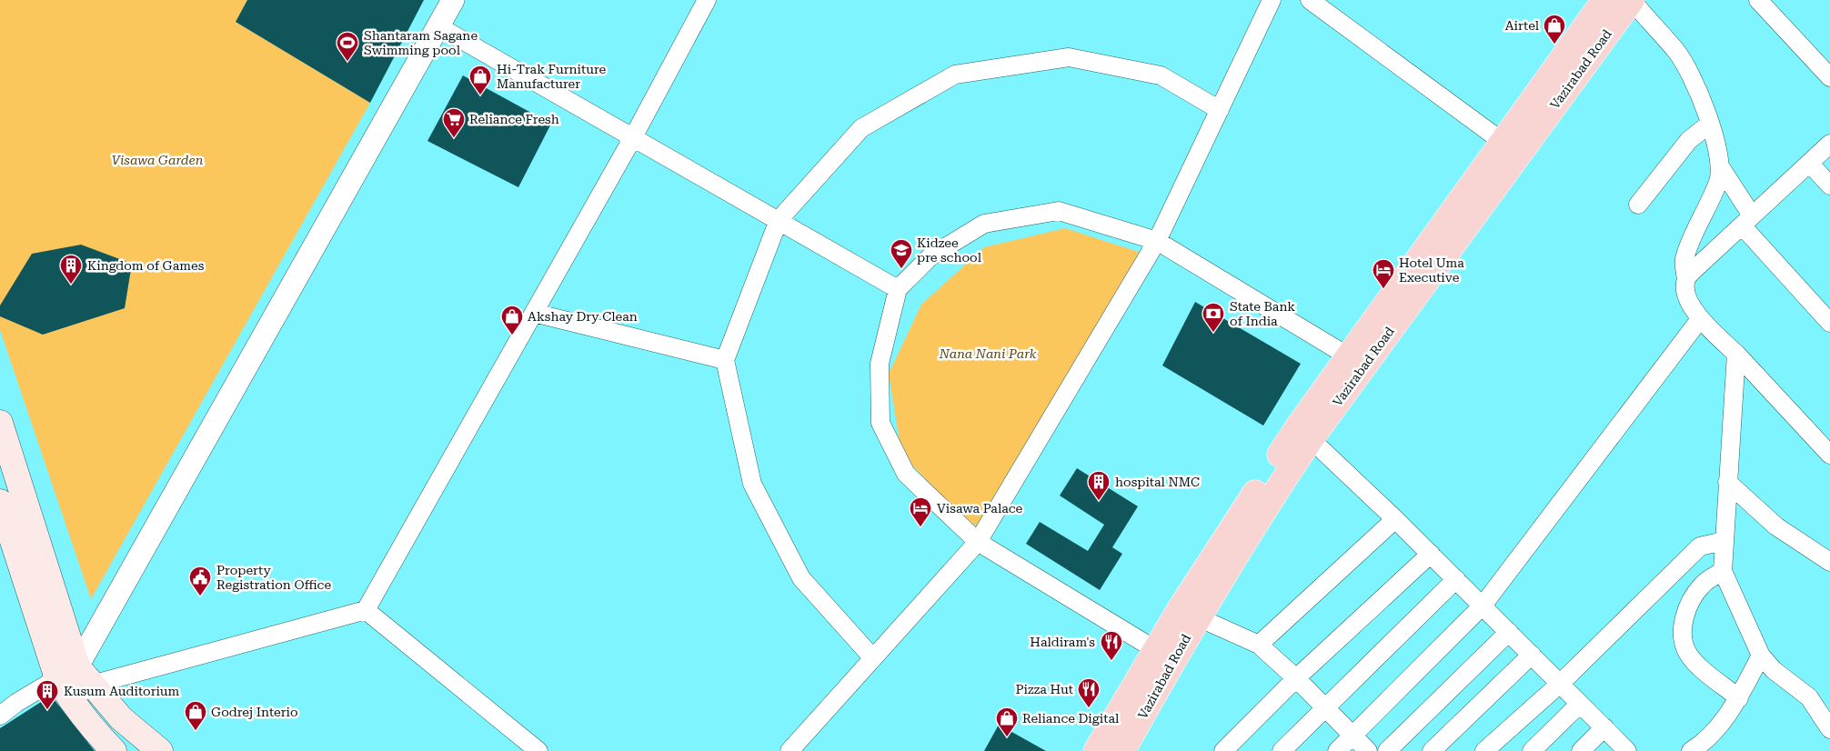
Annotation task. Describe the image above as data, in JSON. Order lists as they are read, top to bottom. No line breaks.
{"streets":{"main road":["Vazirabad Road"]},"parks":["Visawa Garden","Nana Nani Park"],"places":{"shop":["Airtel","Hi-Trak Furniture Manufacturer","Akshay Dry Clean","Godrej Interio","Reliance Digital"],"sports":["Shantaram Sagane Swimming pool"],"supermarket":["Reliance Fresh"],"school or university":["Kidzee pre school"],"building":["Kingdom of Games","hospital NMC","Kusum Auditorium"],"hotel":["Hotel Uma Executive","Visawa Palace"],"bank":["State Bank of India"],"public building":["Property Registration Office"],"restaurant":["Haldiram's","Pizza Hut"]}}
